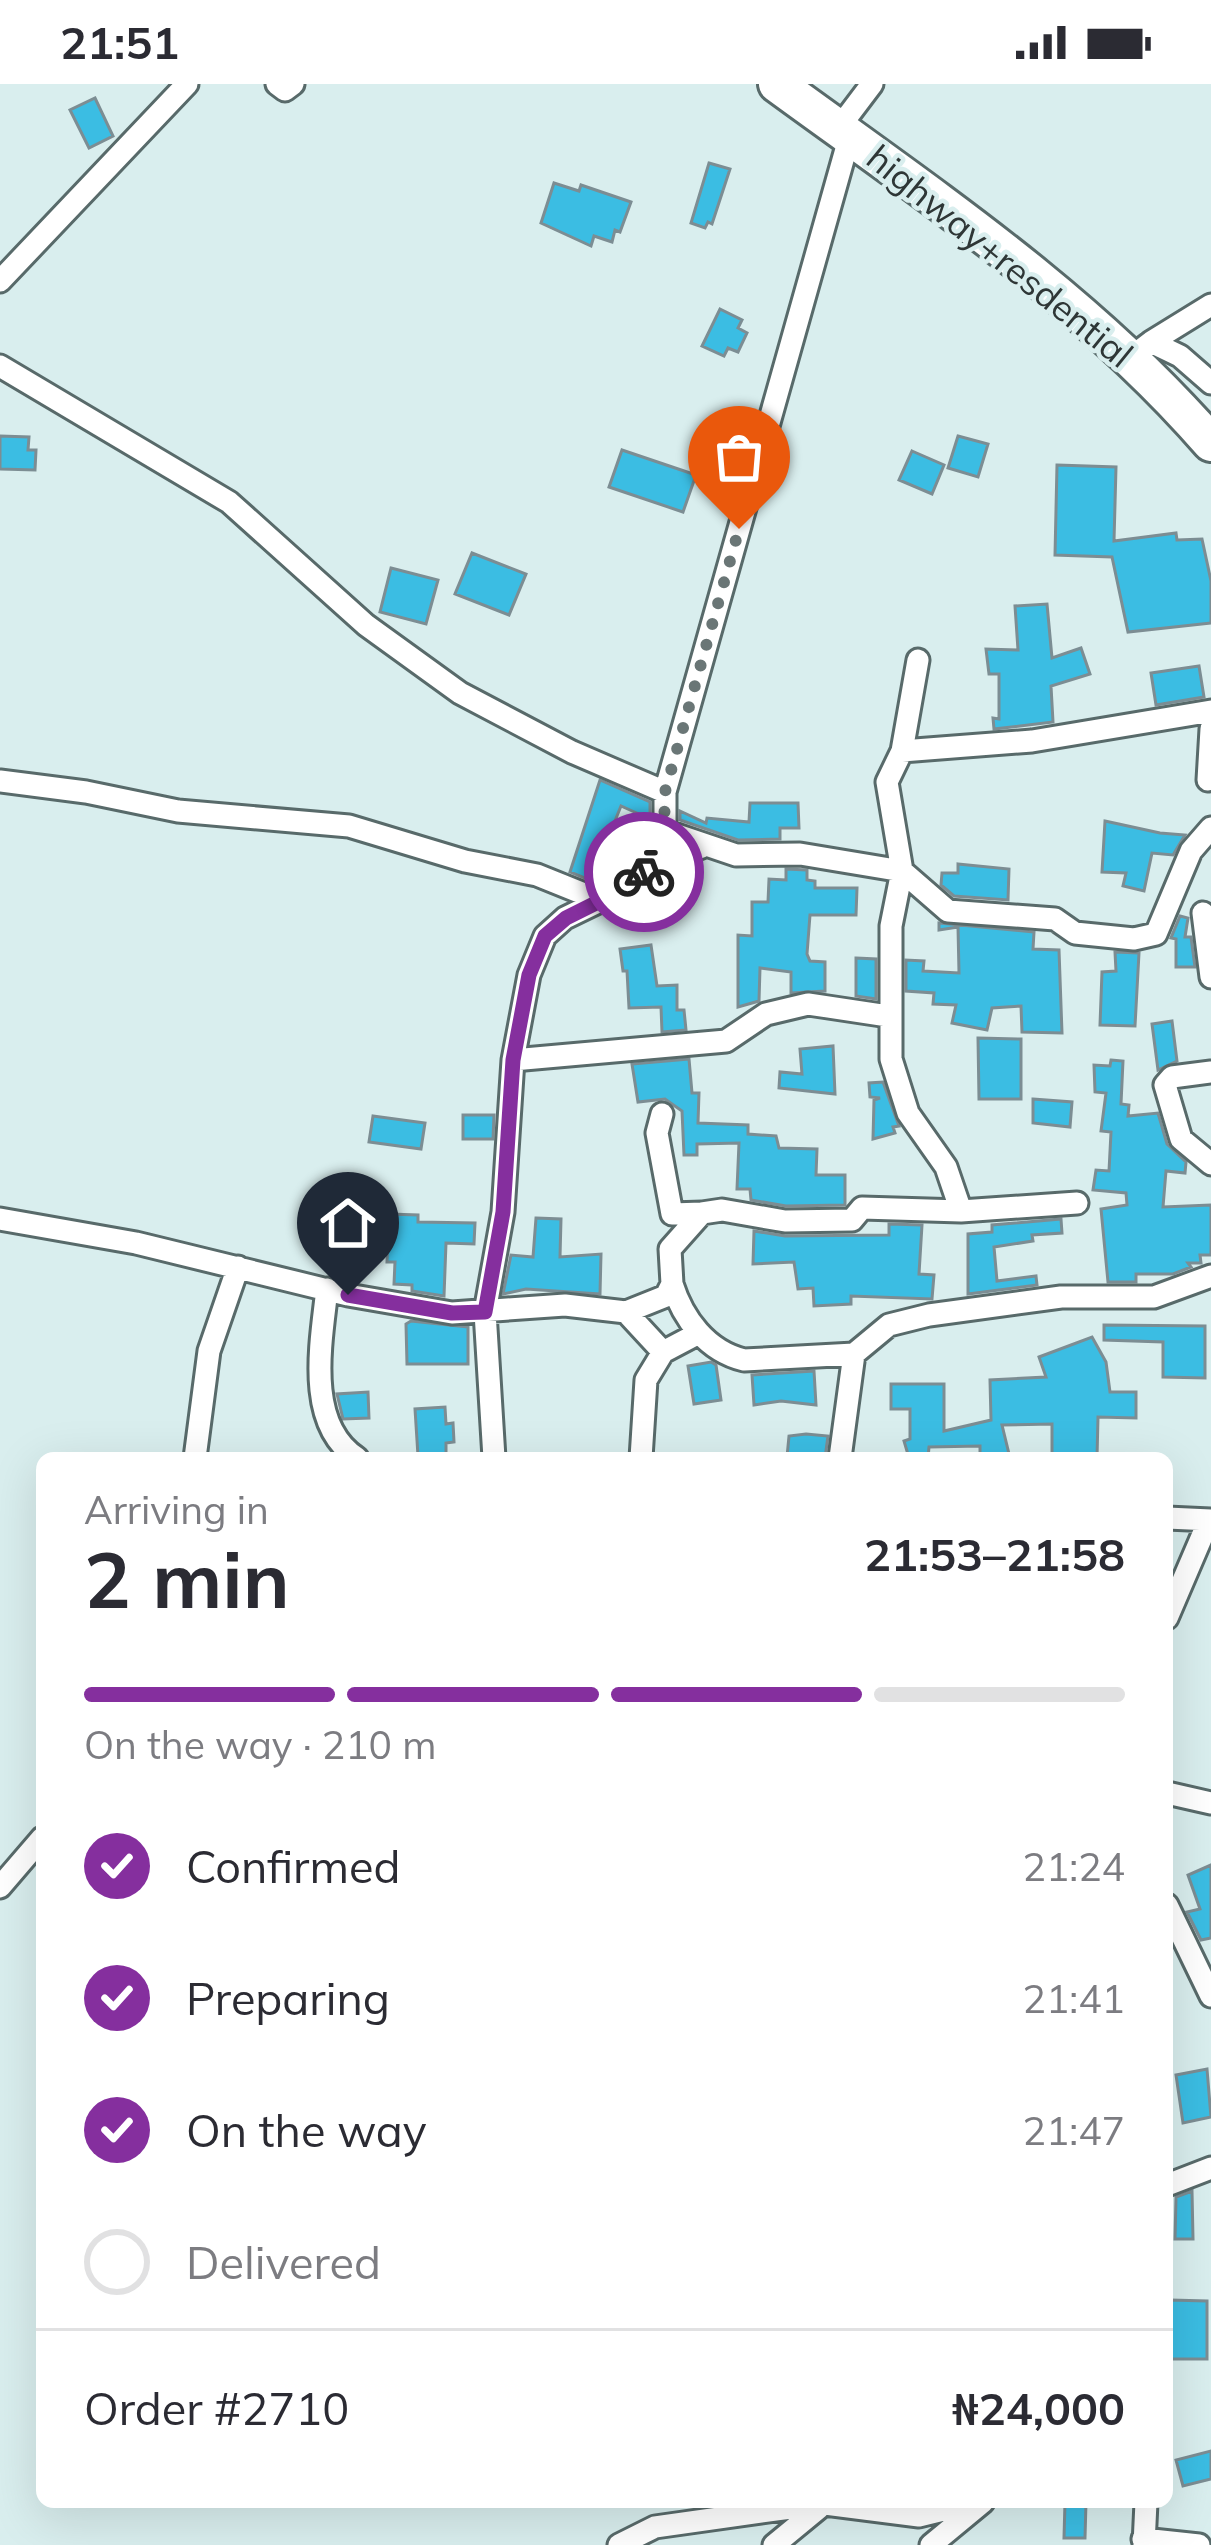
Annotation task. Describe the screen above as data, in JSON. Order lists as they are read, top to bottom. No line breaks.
{"streets":{"highway":["highway+resdential"]},"page":{"status":"21:51","heading":["2 min","Arriving in","21:53–21:58"],"panel":["Order #2710","₦24,000"],"bar":"On the way · 210 m","list":[["Confirmed","21:24"],["Preparing","21:41"],["On the way","21:47"],"Delivered"]}}
